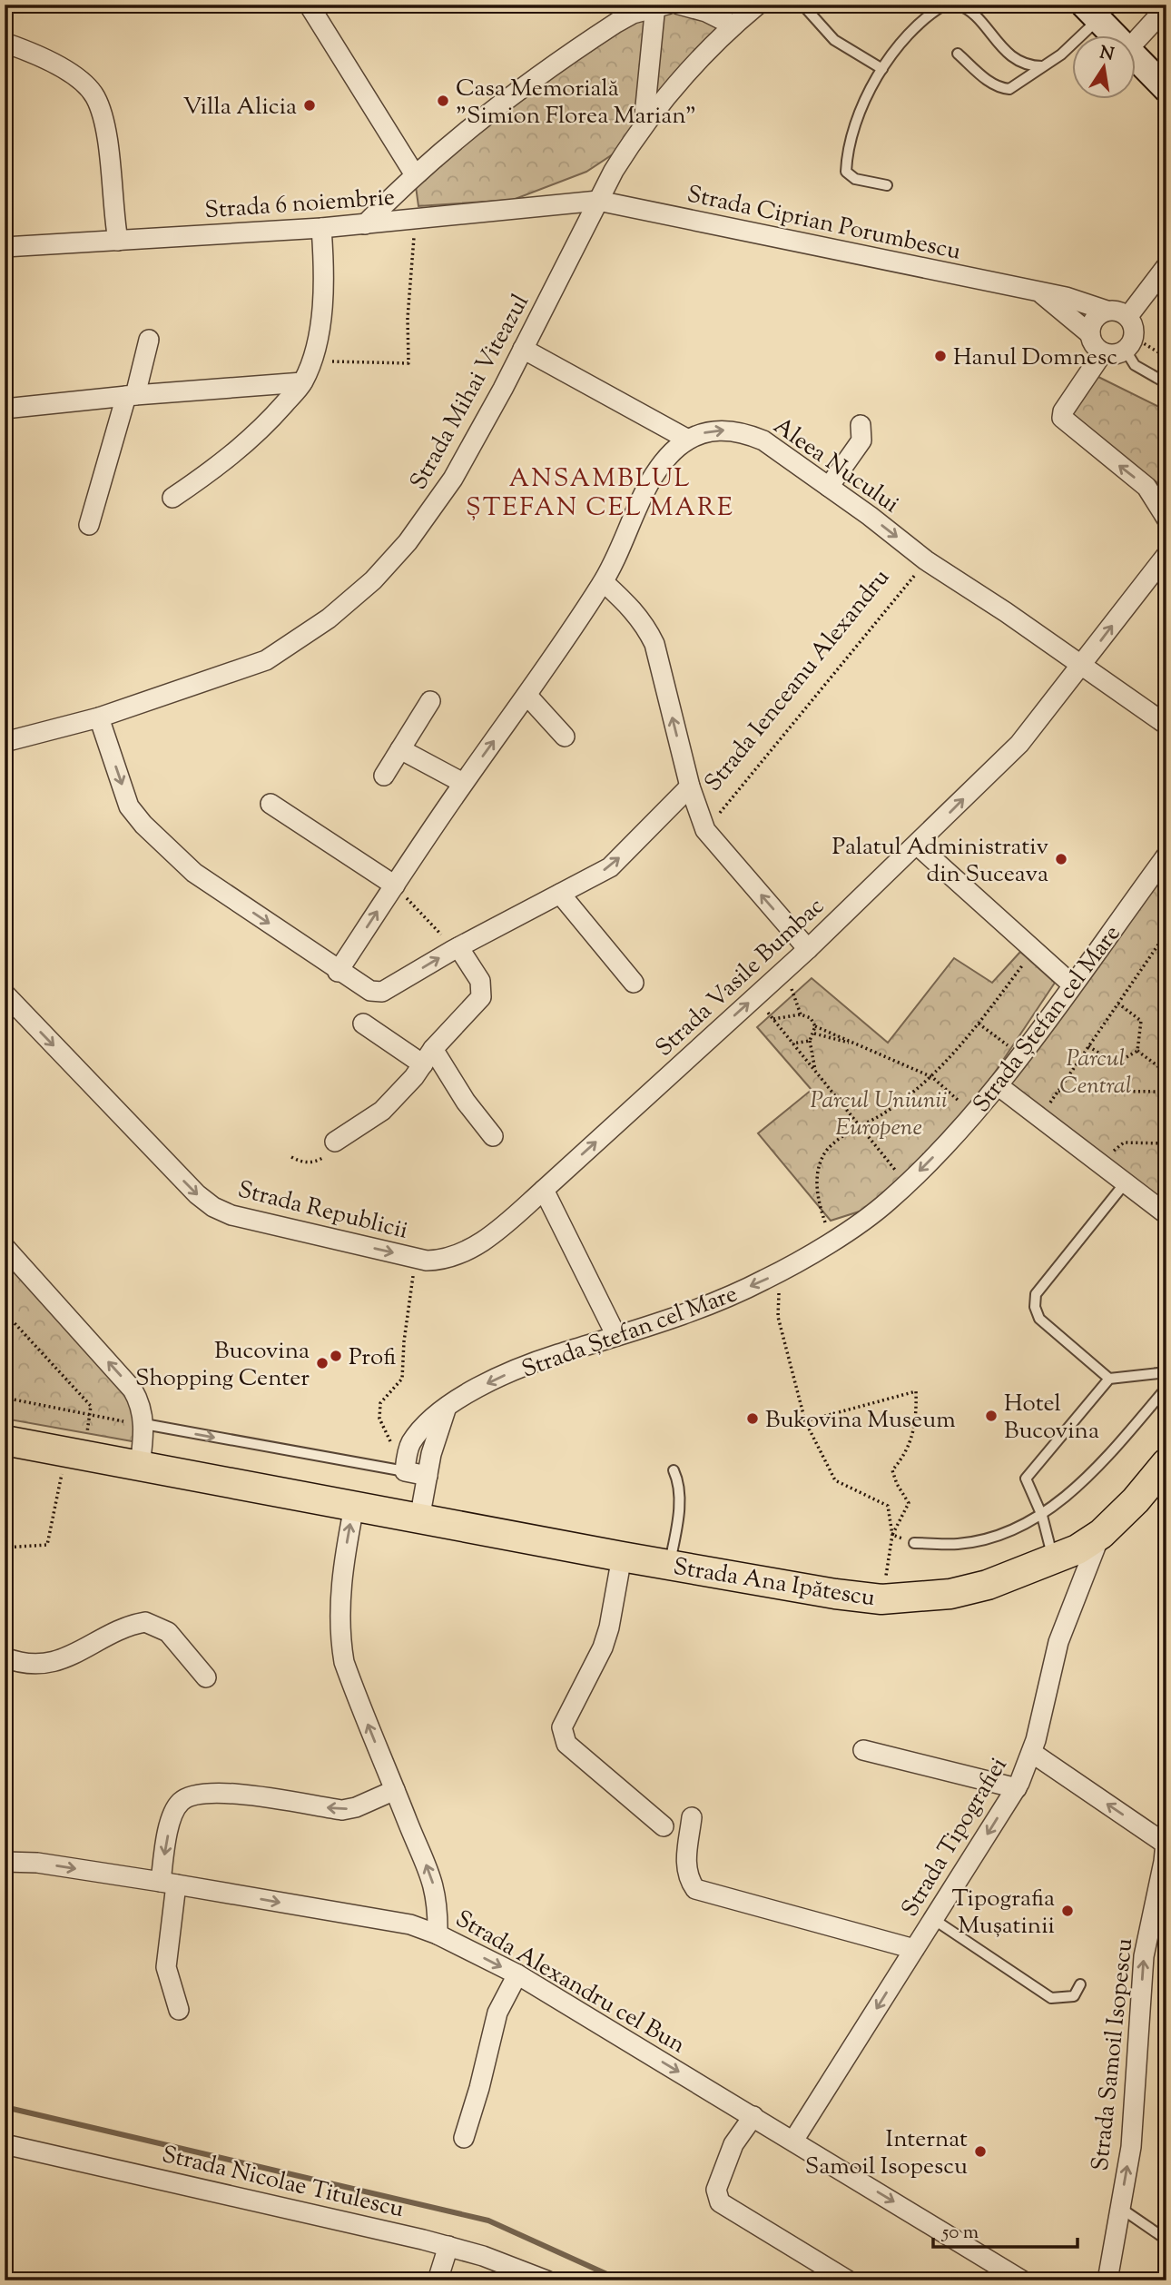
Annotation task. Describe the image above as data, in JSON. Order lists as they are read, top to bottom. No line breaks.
{"streets":{"main road":["Strada Ana Ipătescu"],"street":["Strada 6 noiembrie","Strada Ciprian Porumbescu","Strada Mihai Viteazul","Aleea Nucului","Strada Ienceanu Alexandru","Strada Vasile Bumbac","Strada Ștefan cel Mare","Strada Republicii","Strada Tipografiei","Strada Alexandru cel Bun","Strada Samoil Isopescu","Strada Nicolae Titulescu"]},"crossings":[["Strada 6 noiembrie","Strada Ciprian Porumbescu"],["Strada 6 noiembrie","Strada Mihai Viteazul"],["Strada Ciprian Porumbescu","Strada Mihai Viteazul"],["Aleea Nucului","Strada Ienceanu Alexandru"],["Aleea Nucului","Strada Vasile Bumbac"],["Strada Ienceanu Alexandru","Strada Vasile Bumbac"],["Strada Vasile Bumbac","Strada Republicii"],["Strada Ana Ipătescu","Strada Tipografiei"],["Strada Tipografiei","Strada Alexandru cel Bun"]],"one_way":["Strada Vasile Bumbac","Strada Ștefan cel Mare","Strada Republicii","Strada Tipografiei","Strada Alexandru cel Bun","Strada Samoil Isopescu"],"districts":["ANSAMBLUL ȘTEFAN CEL MARE"],"parks":["Parcul Central","Parcul Uniunii Europene"],"places":["Casa Memorială \"Simion Florea Marian\"","Villa Alicia","Hanul Domnesc","Palatul Administrativ din Suceava","Profi","Bucovina Shopping Center","Hotel Bucovina","Bukovina Museum","Tipografia Mușatinii","Internat Samoil Isopescu"],"scale_bar":"50 m","north":"top"}
